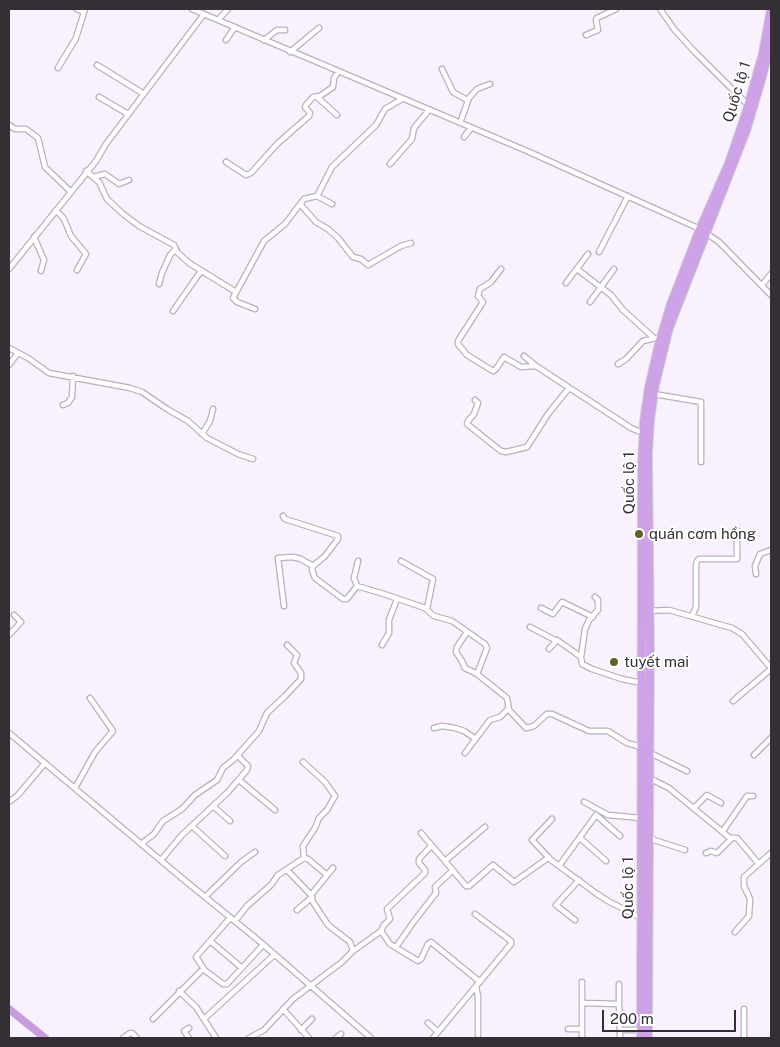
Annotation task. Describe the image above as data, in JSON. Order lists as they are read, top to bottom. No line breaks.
{"streets":{"highway":["Quốc lộ 1"]},"places":["quán cơm hồng","tuyết mai"],"scale_bar":"200 m"}
